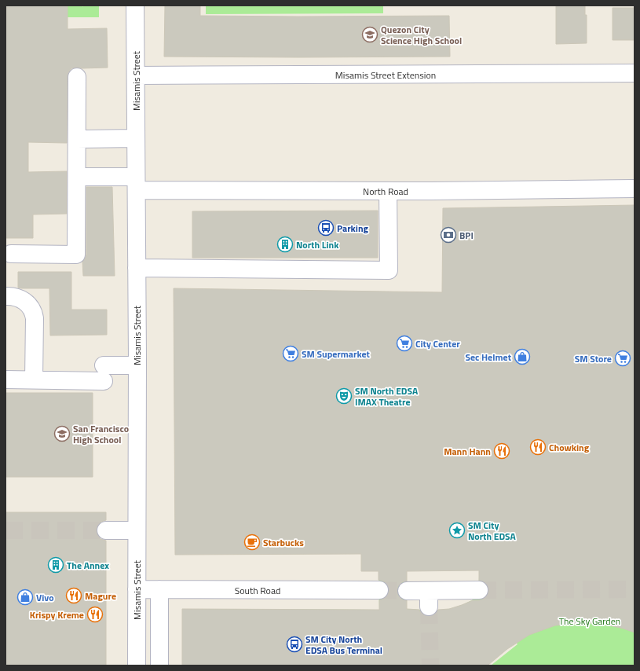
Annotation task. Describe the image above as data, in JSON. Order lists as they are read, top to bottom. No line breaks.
{"streets":{"street":["Misamis Street Extension","Misamis Street","North Road","South Road"]},"crossings":[["Misamis Street Extension","Misamis Street"],["Misamis Street","North Road"],["Misamis Street","South Road"]],"parks":["The Sky Garden"],"places":{"school or university":["Quezon City Science High School","San Francisco High School"],"bus stop":["Parking","SM City North EDSA Bus Terminal"],"bank":["BPI"],"building":["North Link","The Annex"],"supermarket":["City Center","SM Supermarket","SM Store"],"shop":["Sec Helmet","Vivo"],"theatre":["SM North EDSA IMAX Theatre"],"restaurant":["Chowking","Mann Hann","Magure","Krispy Kreme"],"place":["SM City North EDSA"],"cafe":["Starbucks"]}}
